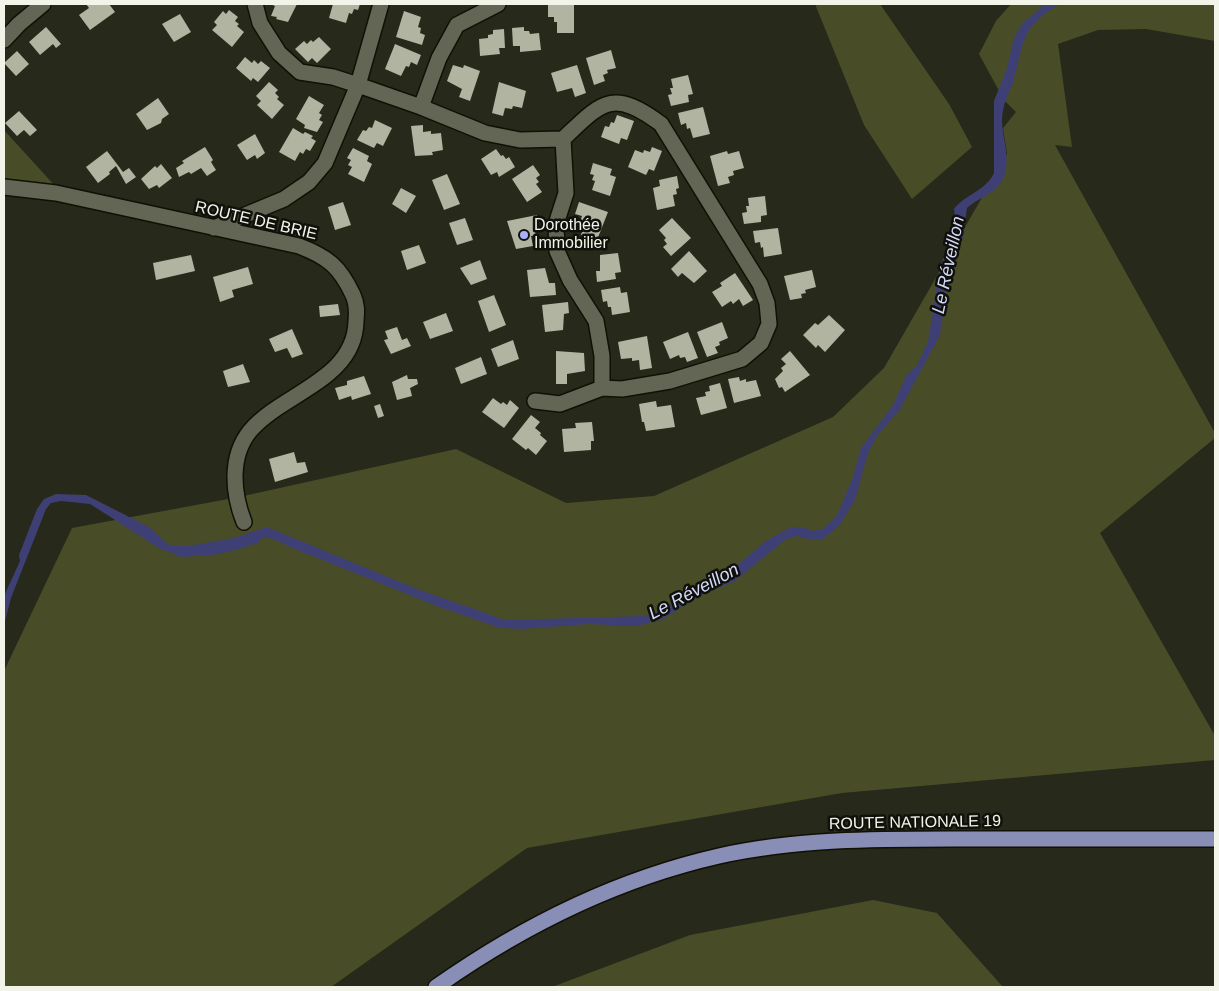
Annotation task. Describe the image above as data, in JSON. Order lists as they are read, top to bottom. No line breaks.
{"streets":{"main road":["ROUTE NATIONALE 19"],"street":["ROUTE DE BRIE"]},"water":["Le Réveillon"],"places":["Dorothée Immobilier"]}
